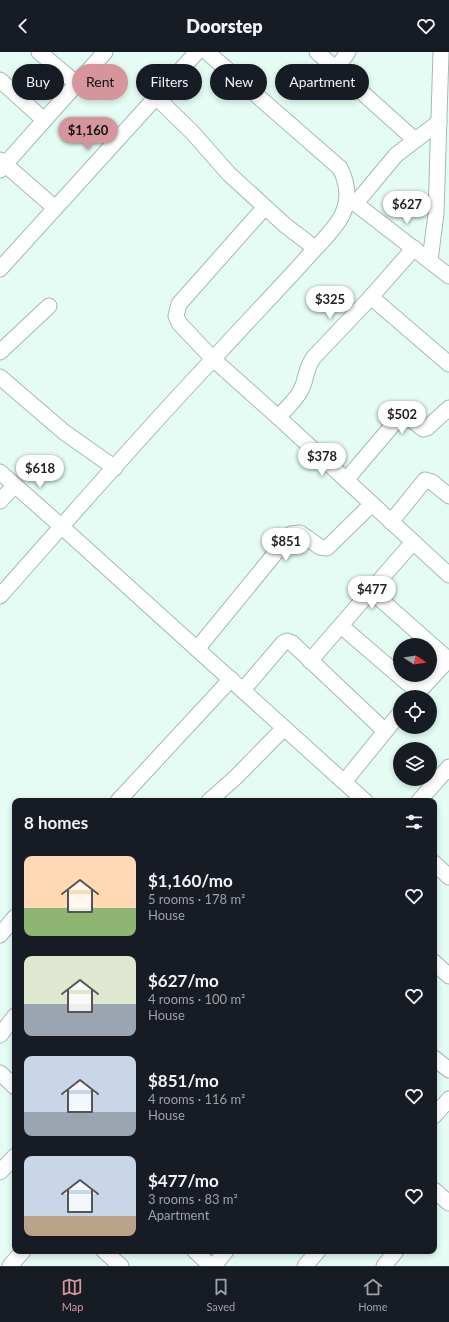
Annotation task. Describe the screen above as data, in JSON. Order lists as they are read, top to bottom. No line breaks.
{"north":"right","page":{"header":"Doorstep","chip":["Buy","Rent","Filters","New","Apartment"],"price":["$1,160","$627","$325","$502","$378","$618","$851","$477"],"heading":"8 homes","list":[{"name":"$1,160/mo","note":"5 rooms · 178 m² · House"},{"name":"$627/mo","note":"4 rooms · 100 m² · House"},{"name":"$851/mo","note":"4 rooms · 116 m² · House"},{"name":"$477/mo","note":"3 rooms · 83 m² · Apartment"}],"tabs":["Map","Saved","Home"]}}
